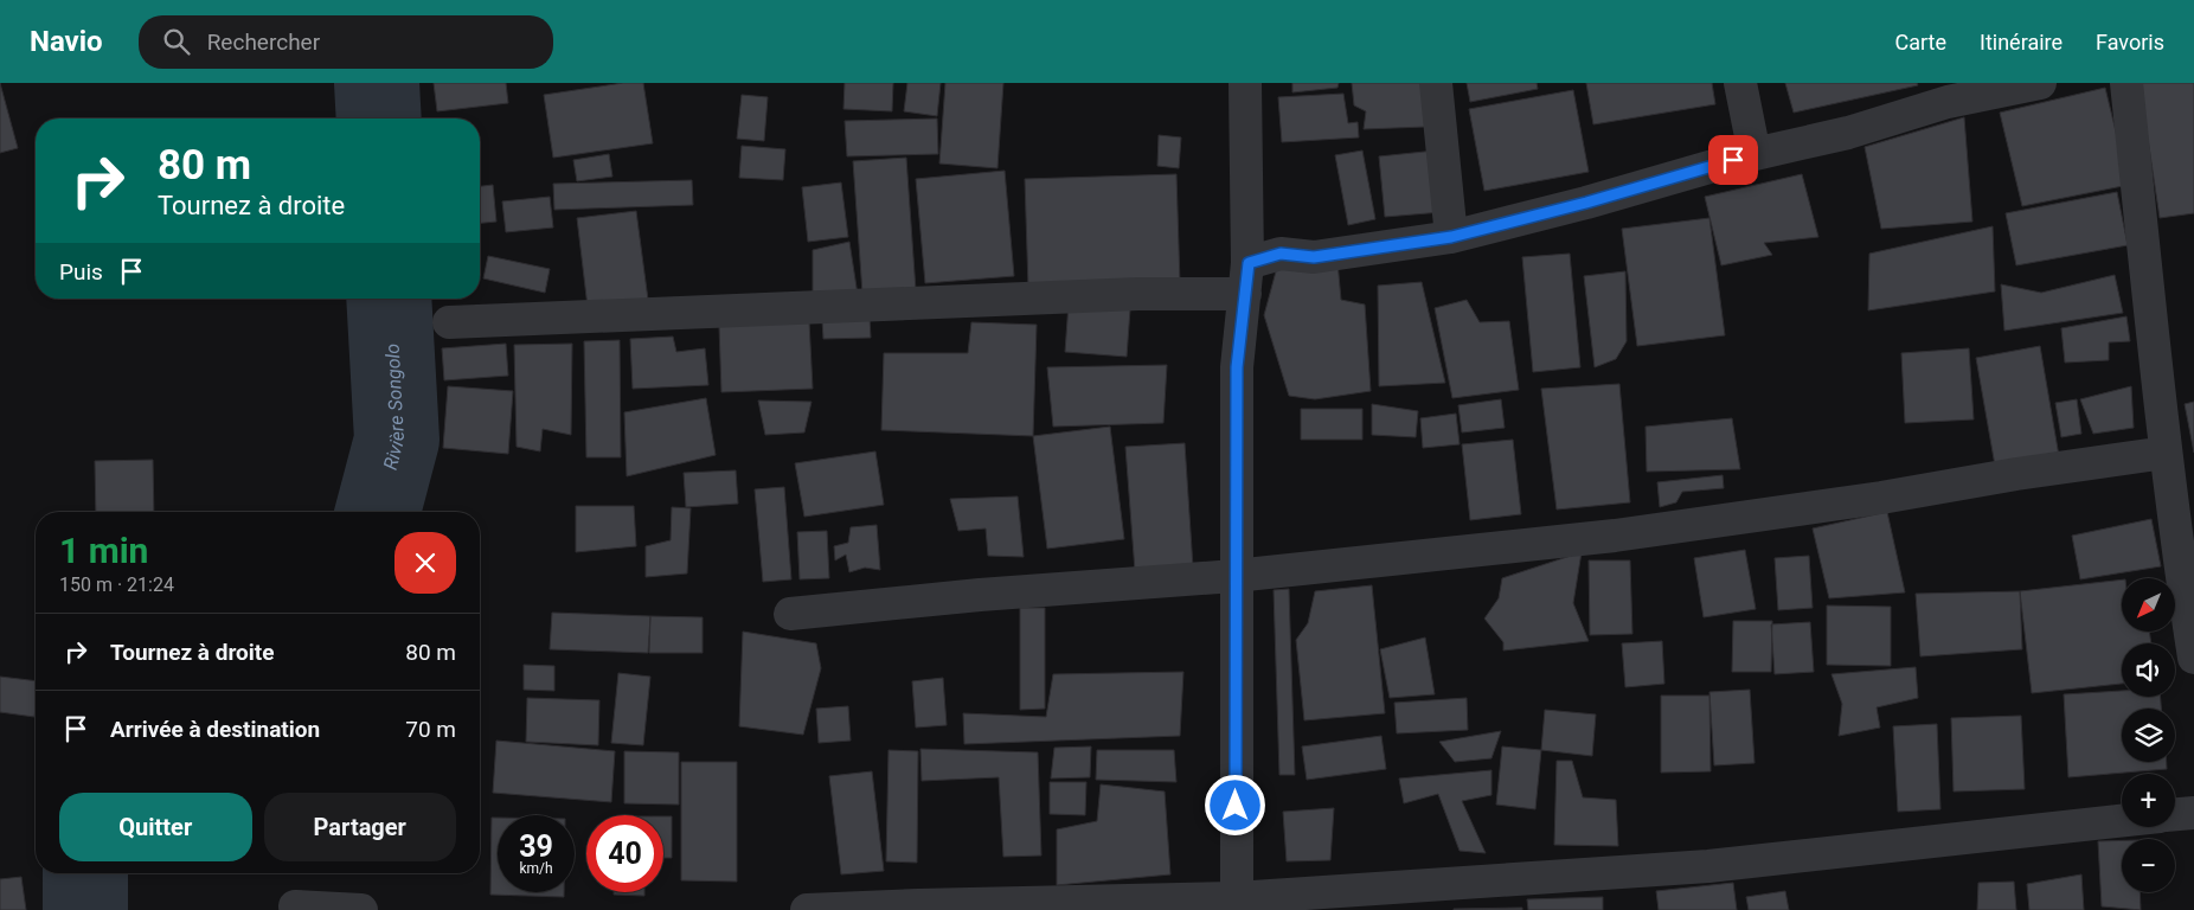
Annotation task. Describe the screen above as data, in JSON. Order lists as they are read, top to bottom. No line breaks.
{"water":["Rivière Songolo"],"north":"bottom left","page":{"header":"Navio","search":"Rechercher","nav":["Carte","Itinéraire","Favoris"],"turn":["80 m","Tournez à droite"],"then":"Puis","heading":["1 min","150 m · 21:24"],"map_buttons":["+","−"],"list":[{"name":"Tournez à droite","value":"80 m"},{"name":"Arrivée à destination","value":"70 m"}],"buttons":["Quitter","Partager"],"speed":"39 km/h","limit":"40"}}
